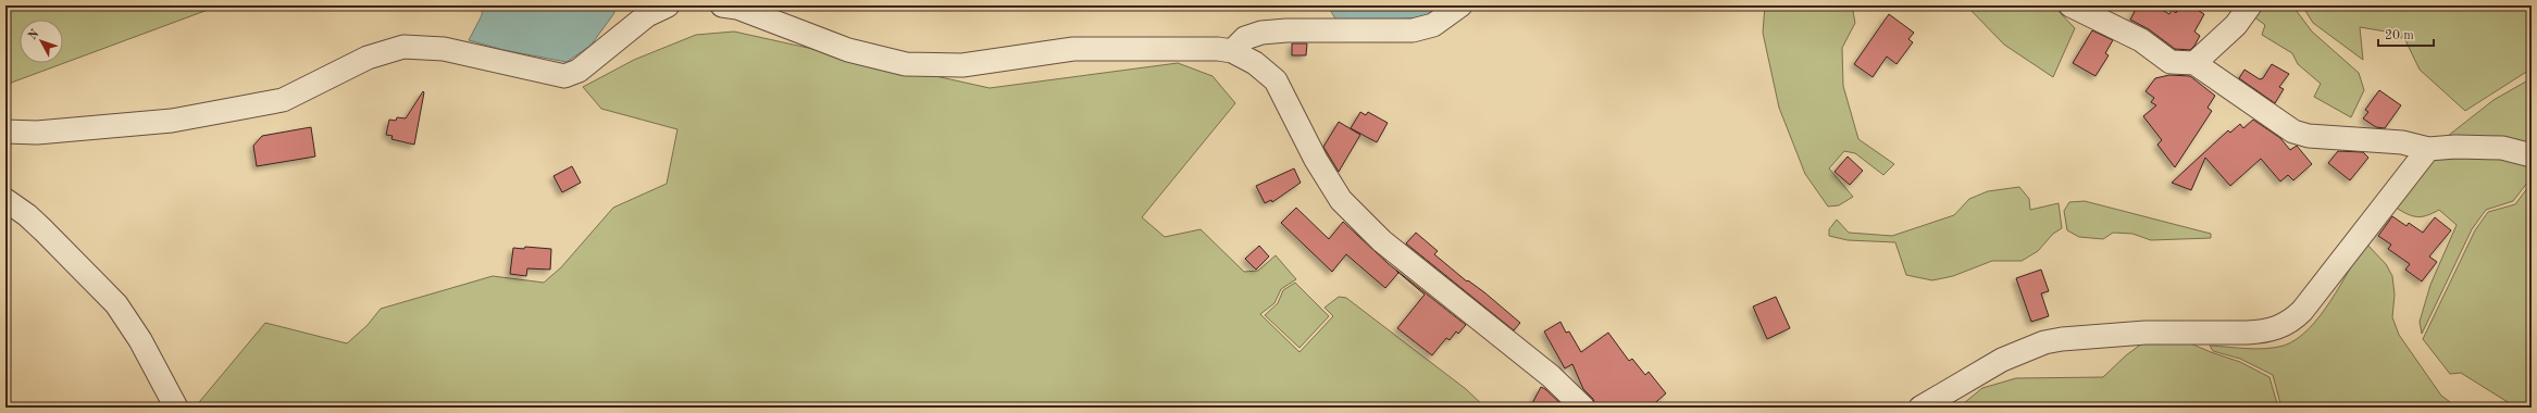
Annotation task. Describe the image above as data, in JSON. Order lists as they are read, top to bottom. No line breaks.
{"scale_bar":"20 m","north":"top left"}
